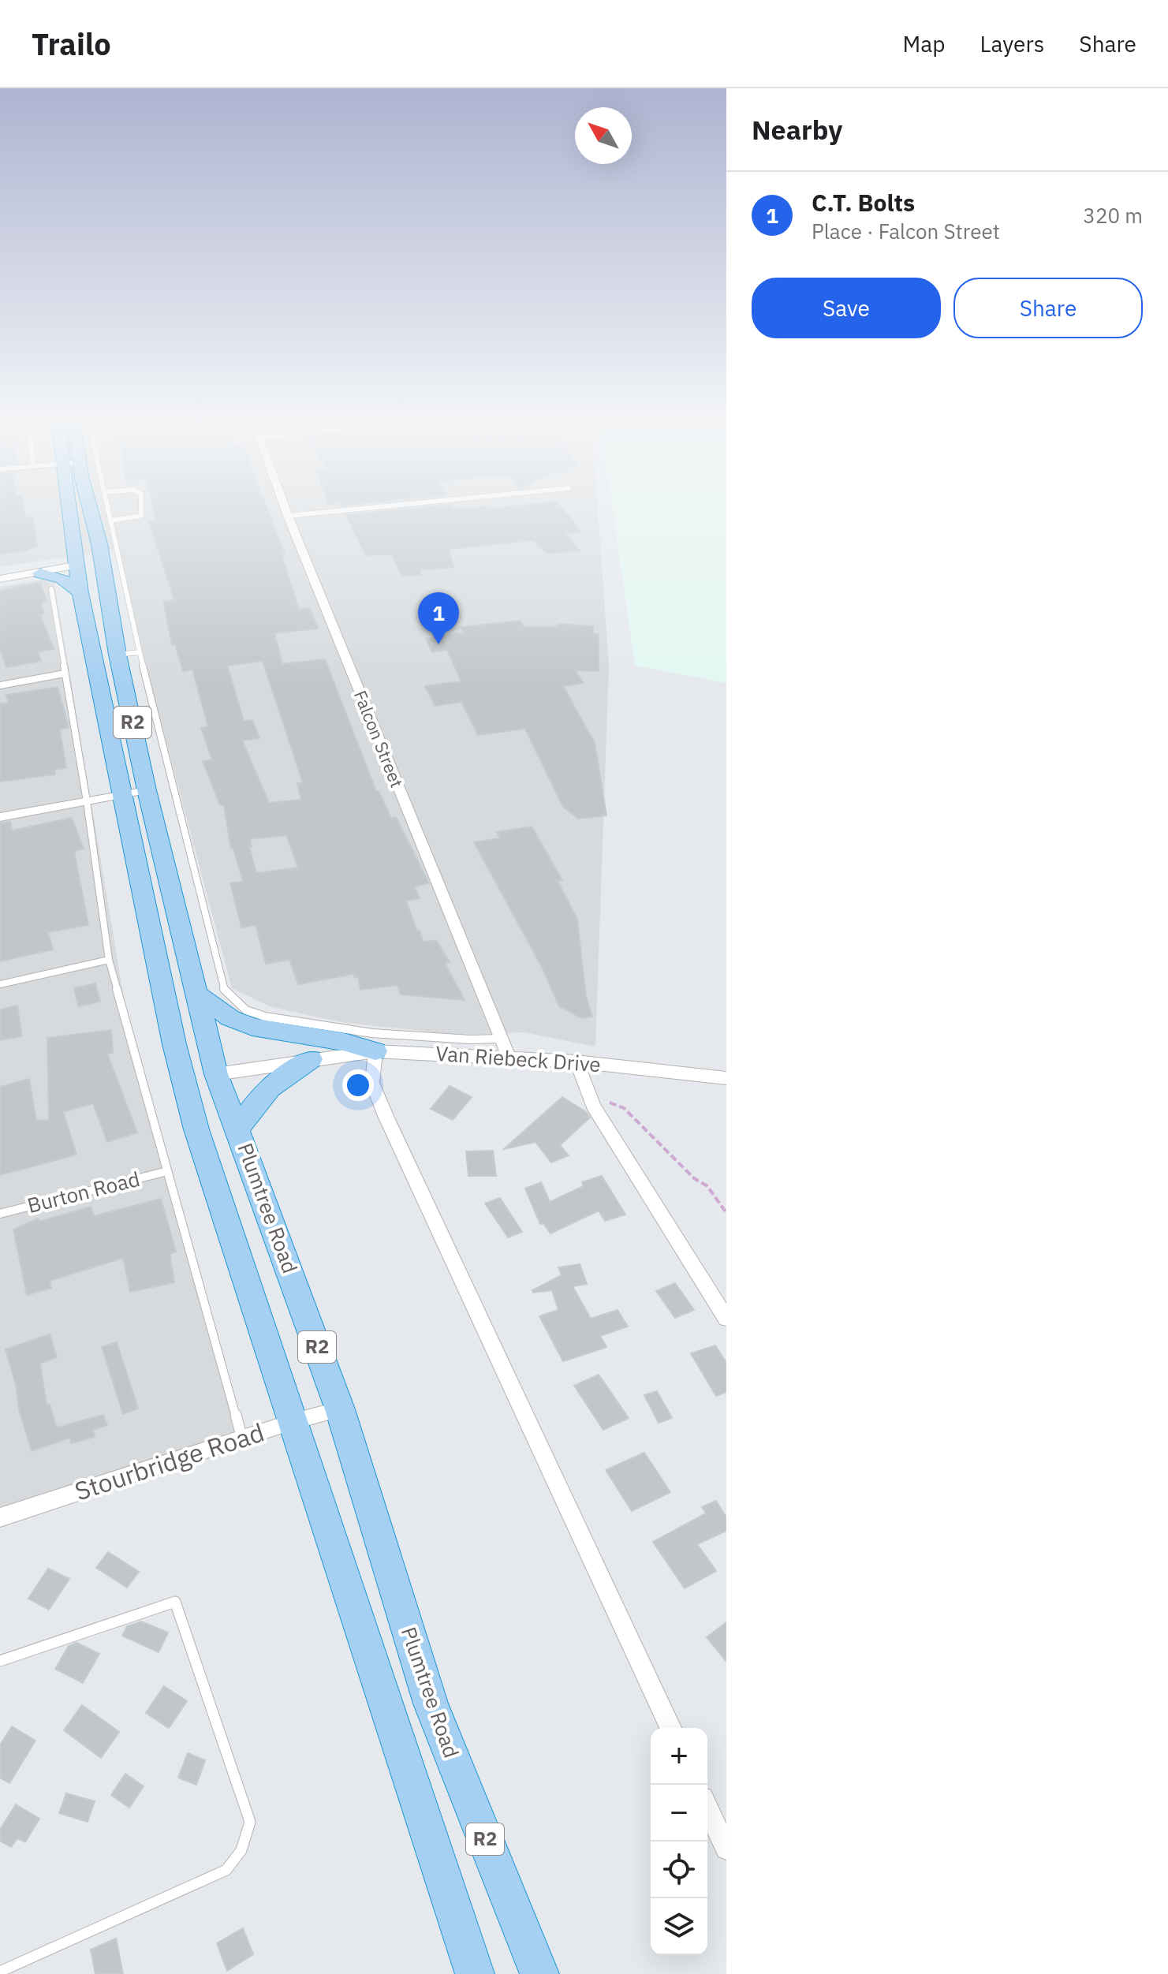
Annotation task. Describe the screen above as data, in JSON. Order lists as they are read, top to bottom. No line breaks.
{"streets":{"highway":["R2","Plumtree Road"],"street":["Falcon Street","Van Riebeck Drive","Stourbridge Road"],"lane":["Burton Road"]},"crossings":[["Falcon Street","Van Riebeck Drive"],["Van Riebeck Drive","Plumtree Road"],["Plumtree Road","Stourbridge Road"]],"north":"top left","page":{"header":"Trailo","nav":["Map","Layers","Share"],"heading":"Nearby","list":[{"mark":"1","name":"C.T. Bolts","note":"Place · Falcon Street","value":"320 m"}],"buttons":["Save","Share"],"pins":"1","map_buttons":["+","−"]}}
